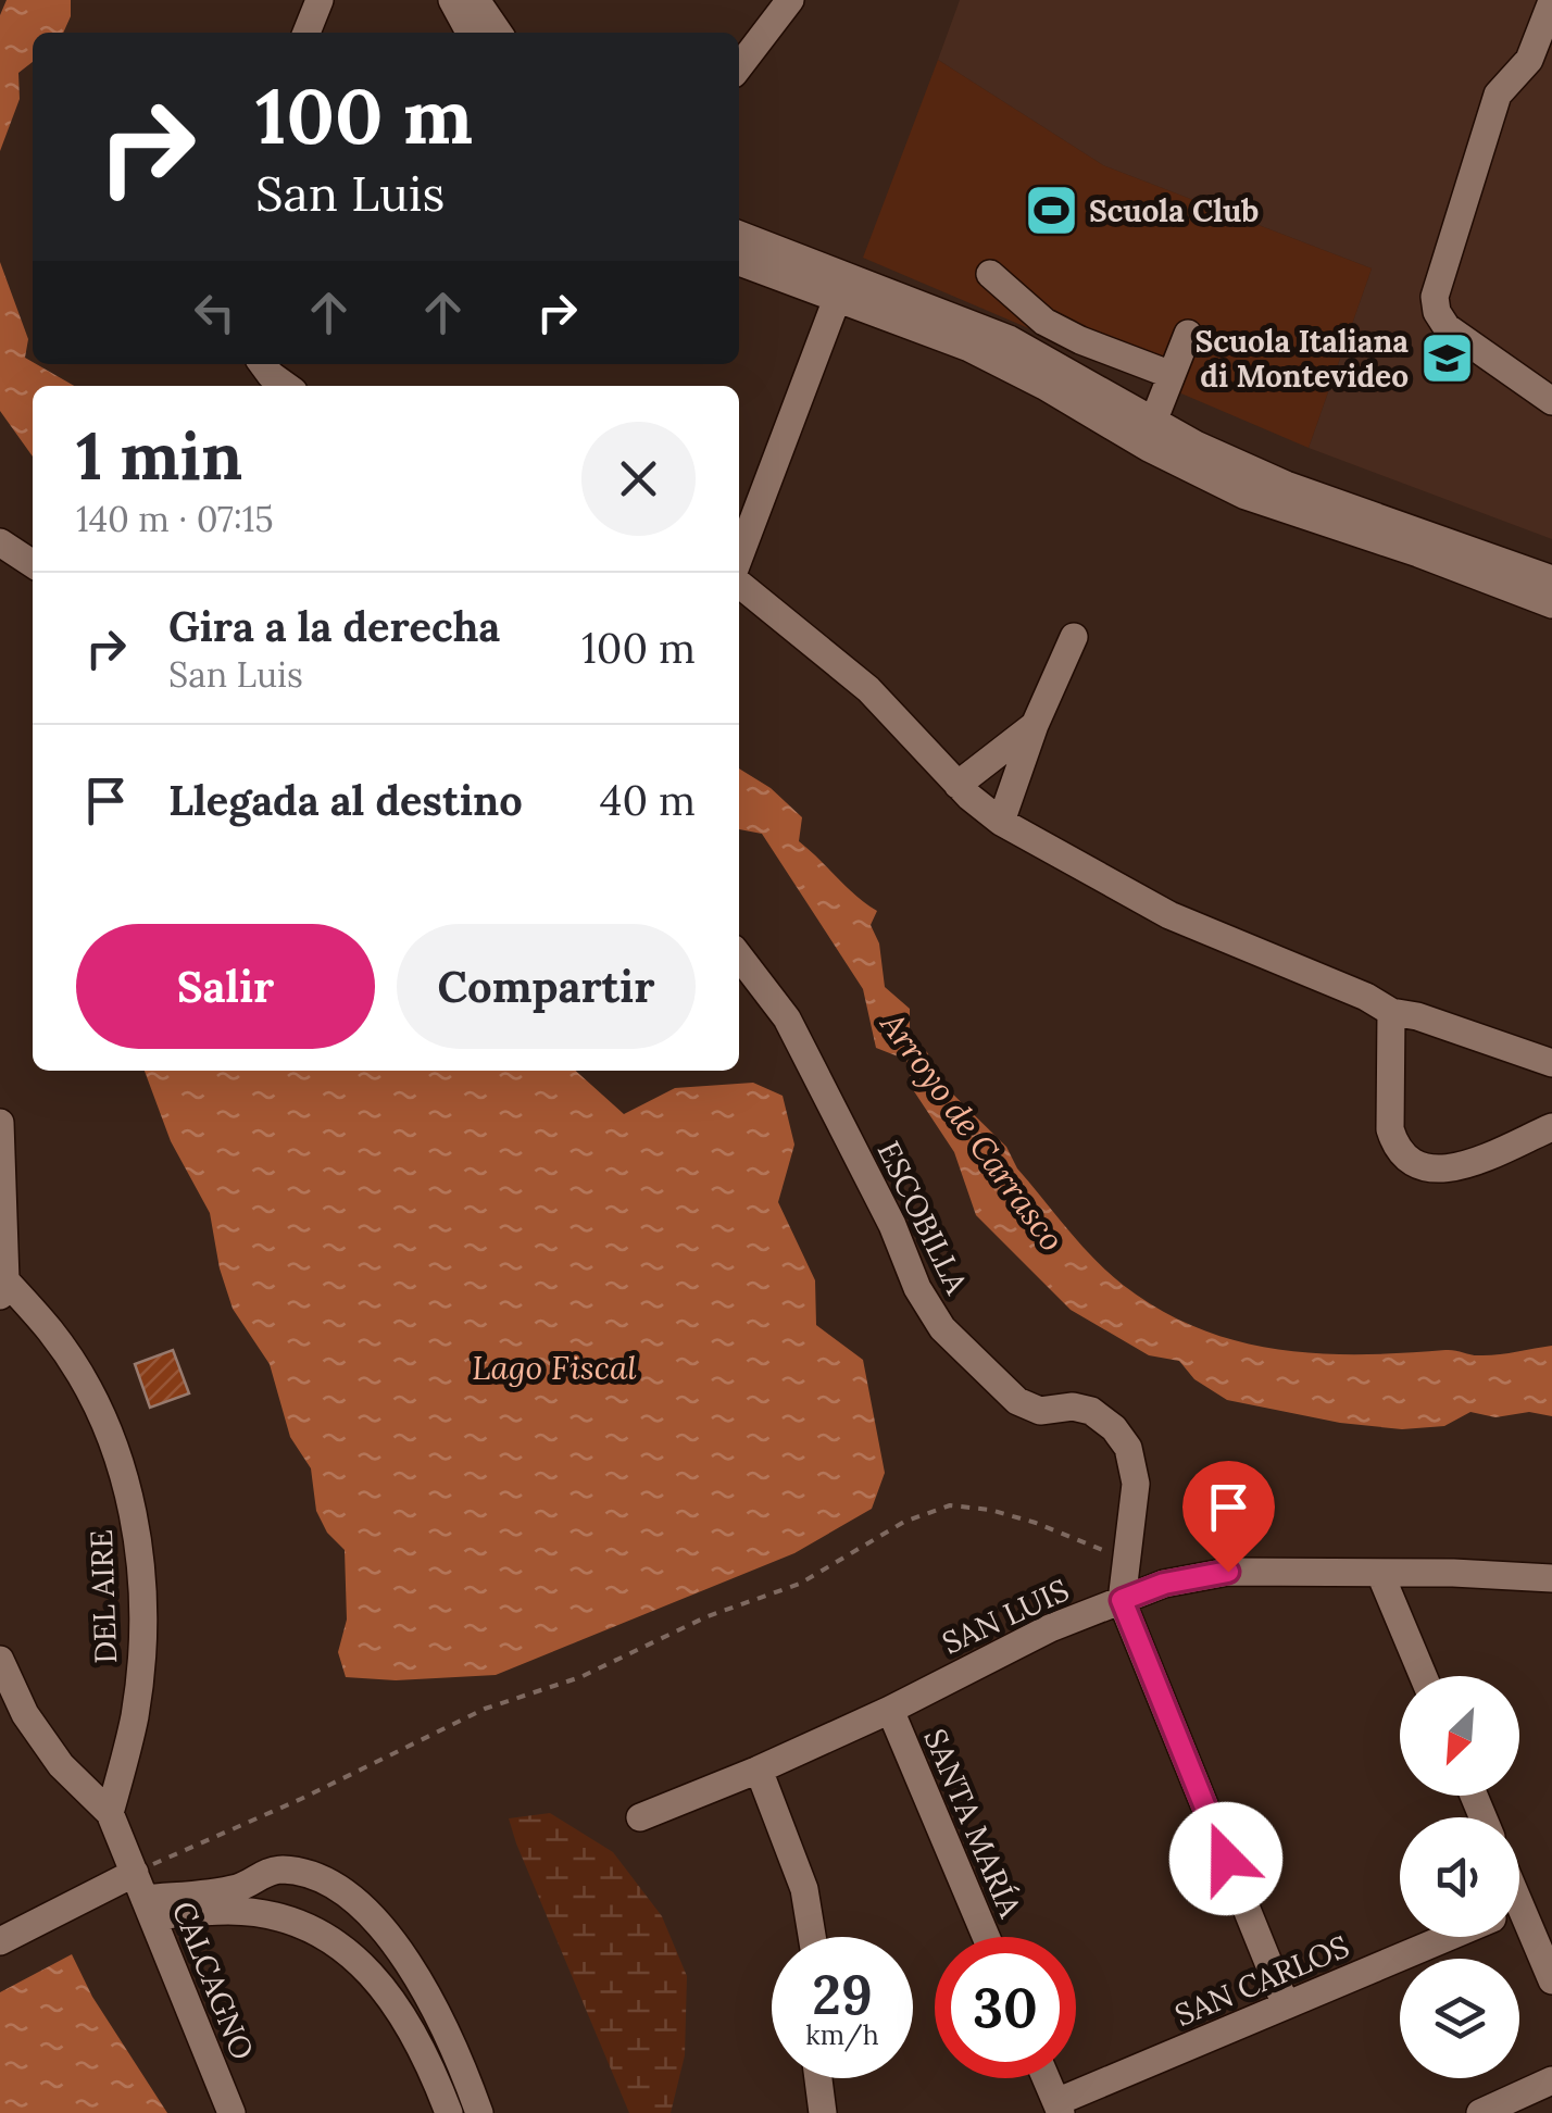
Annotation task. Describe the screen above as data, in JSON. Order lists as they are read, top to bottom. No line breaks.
{"streets":{"street":["ESCOBILLA","DEL AIRE","SAN LUIS","SANTA MARÍA","CALCAGNO","SAN CARLOS"]},"crossings":[["ESCOBILLA","SAN LUIS"],["DEL AIRE","CALCAGNO"],["SAN LUIS","SANTA MARÍA"]],"water":["Arroyo de Carrasco","Lago Fiscal"],"places":{"sports":["Scuola Club"],"school or university":["Scuola Italiana di Montevideo"]},"north":"bottom left","page":{"turn":["100 m","San Luis"],"heading":["1 min","140 m · 07:15"],"list":[{"name":"Gira a la derecha","note":"San Luis","value":"100 m"},{"name":"Llegada al destino","value":"40 m"}],"buttons":["Salir","Compartir"],"speed":"29 km/h","limit":"30"}}
